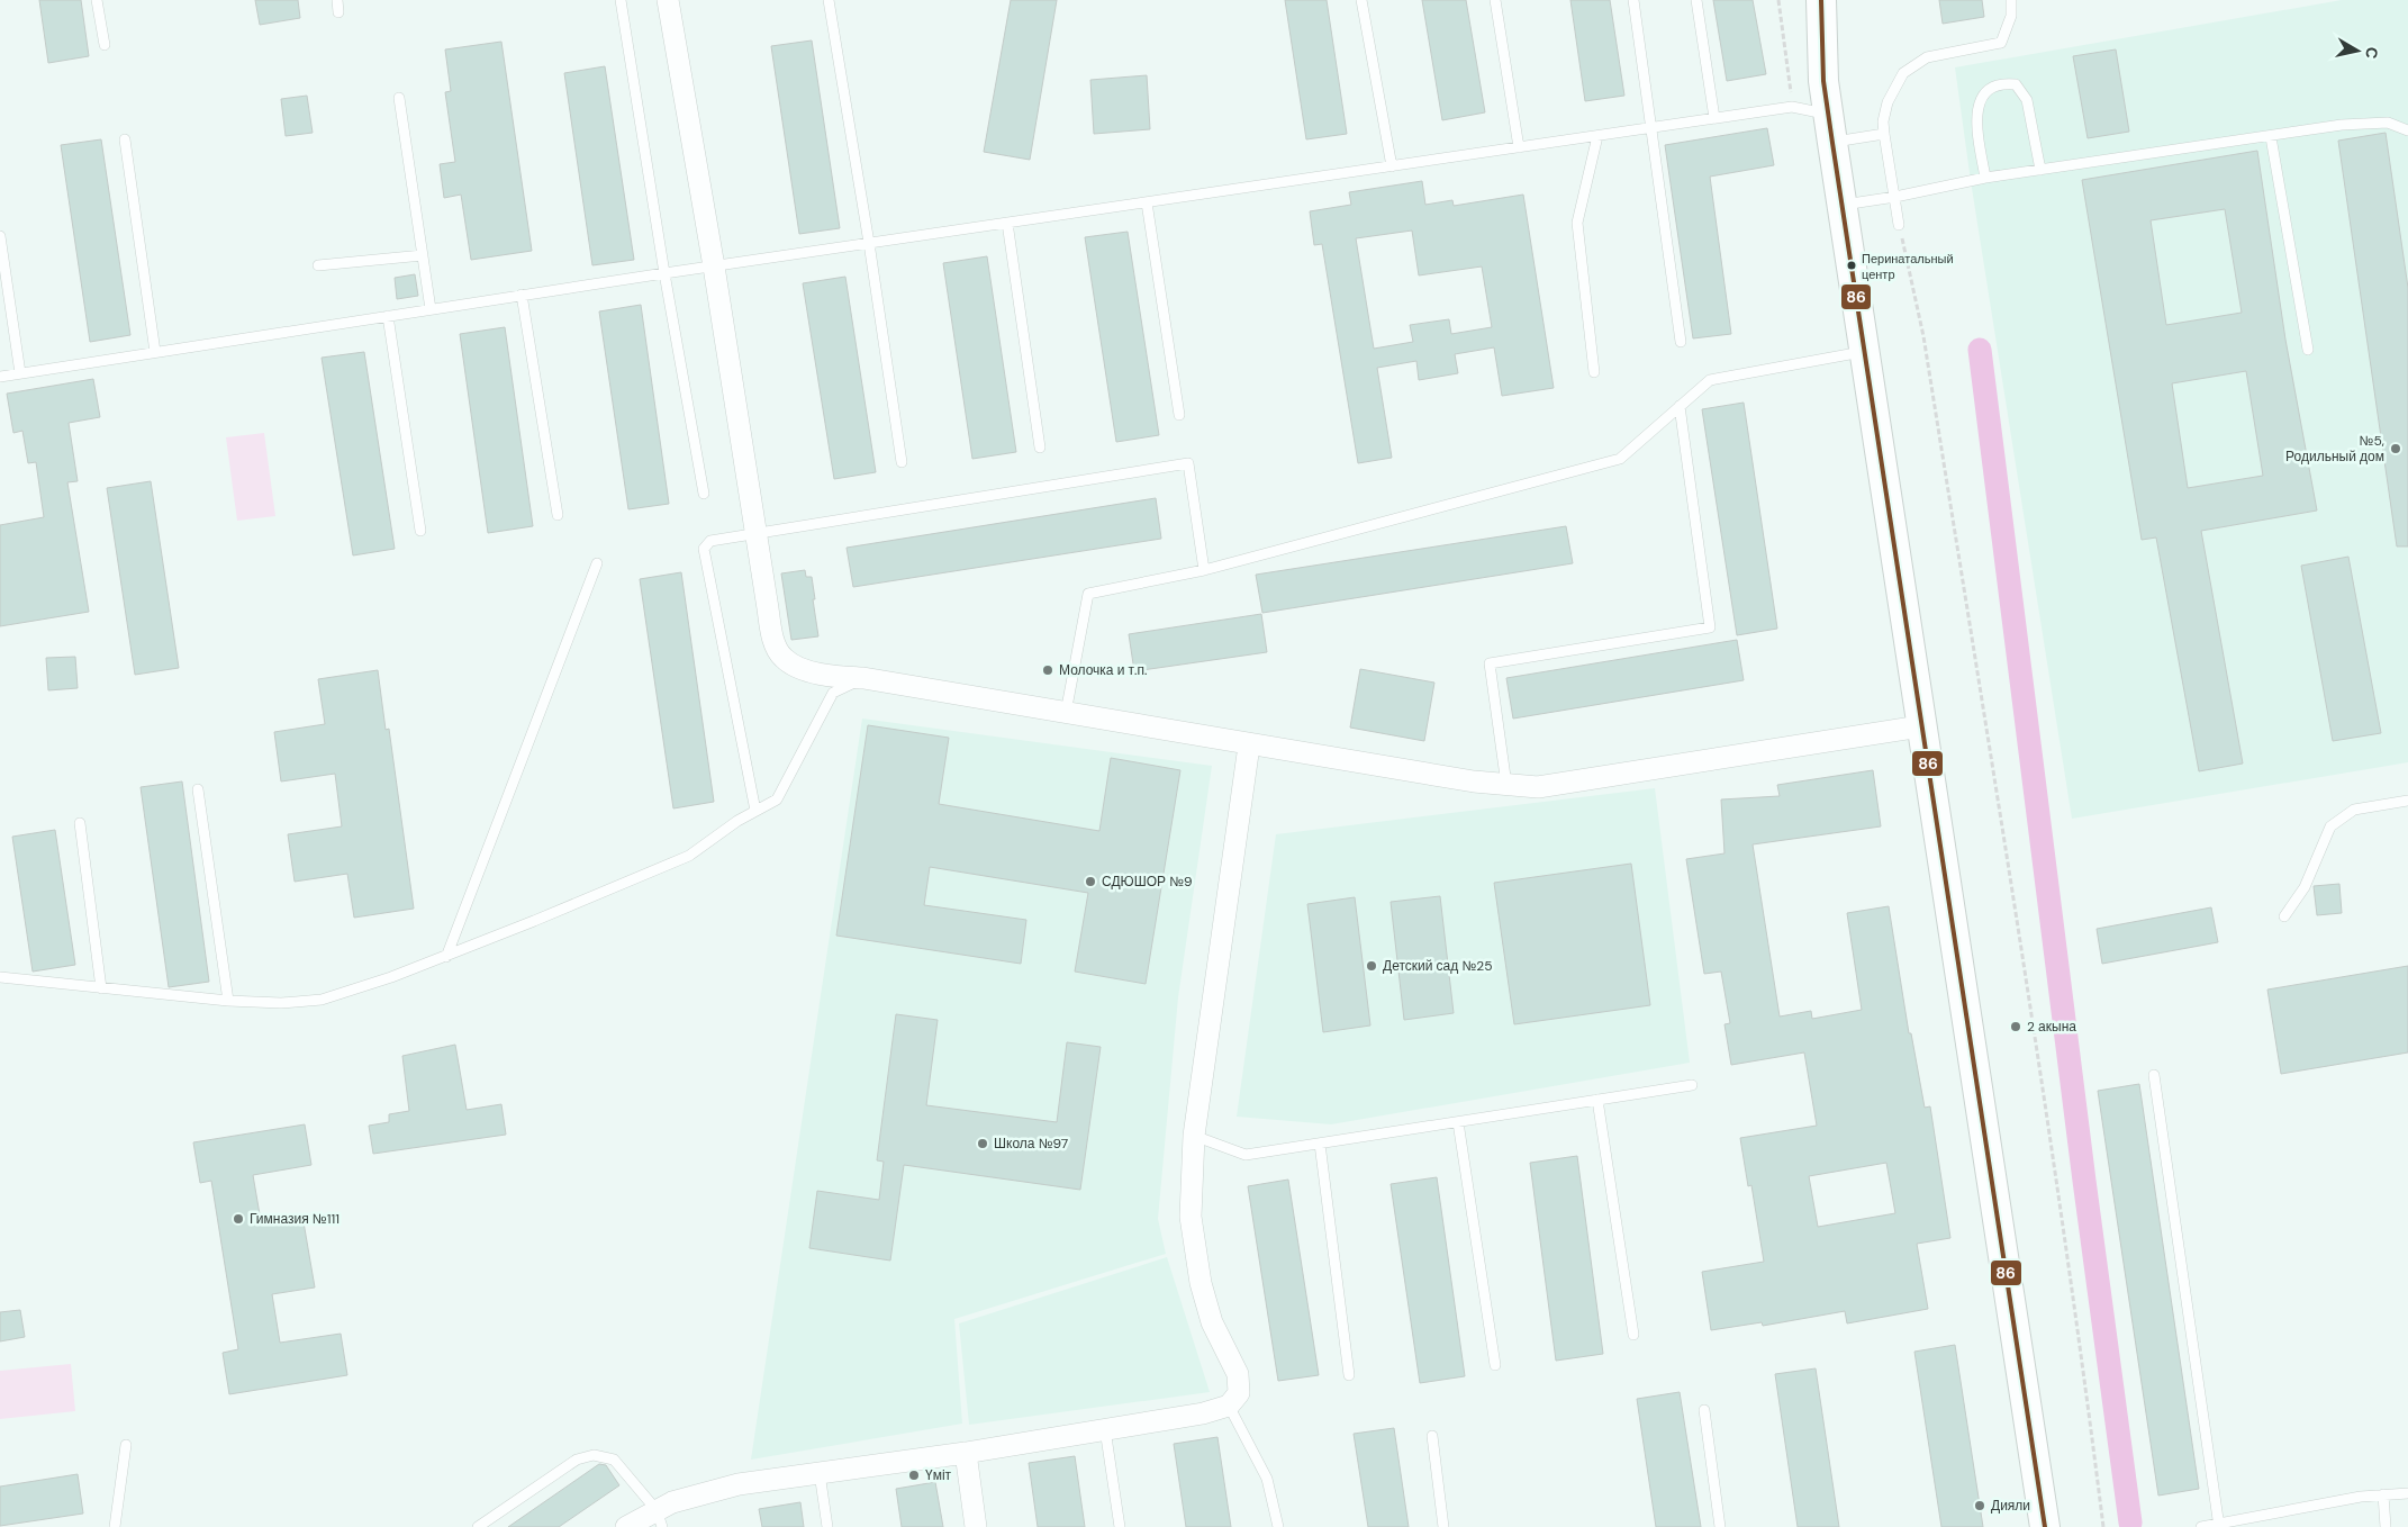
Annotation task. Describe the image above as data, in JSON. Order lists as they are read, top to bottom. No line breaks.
{"places":["Перинатальный центр","№5, Родильный дом","Молочка и т.п.","СДЮШОР №9","Детский сад №25","2 акына","Школа №97","Гимназия №111","Үміт","Дияли"],"lines":["transit line 86"],"north":"right"}
